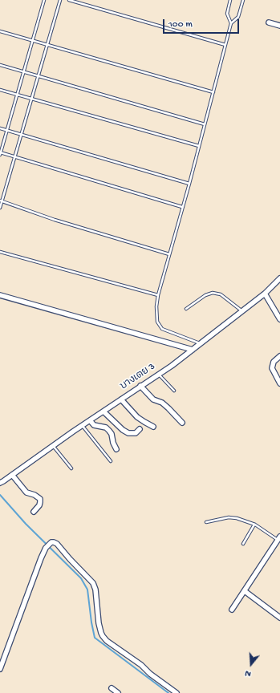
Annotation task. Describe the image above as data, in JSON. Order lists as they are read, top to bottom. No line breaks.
{"streets":{"street":["บางเตย 3"]},"scale_bar":"100 m","north":"bottom"}
